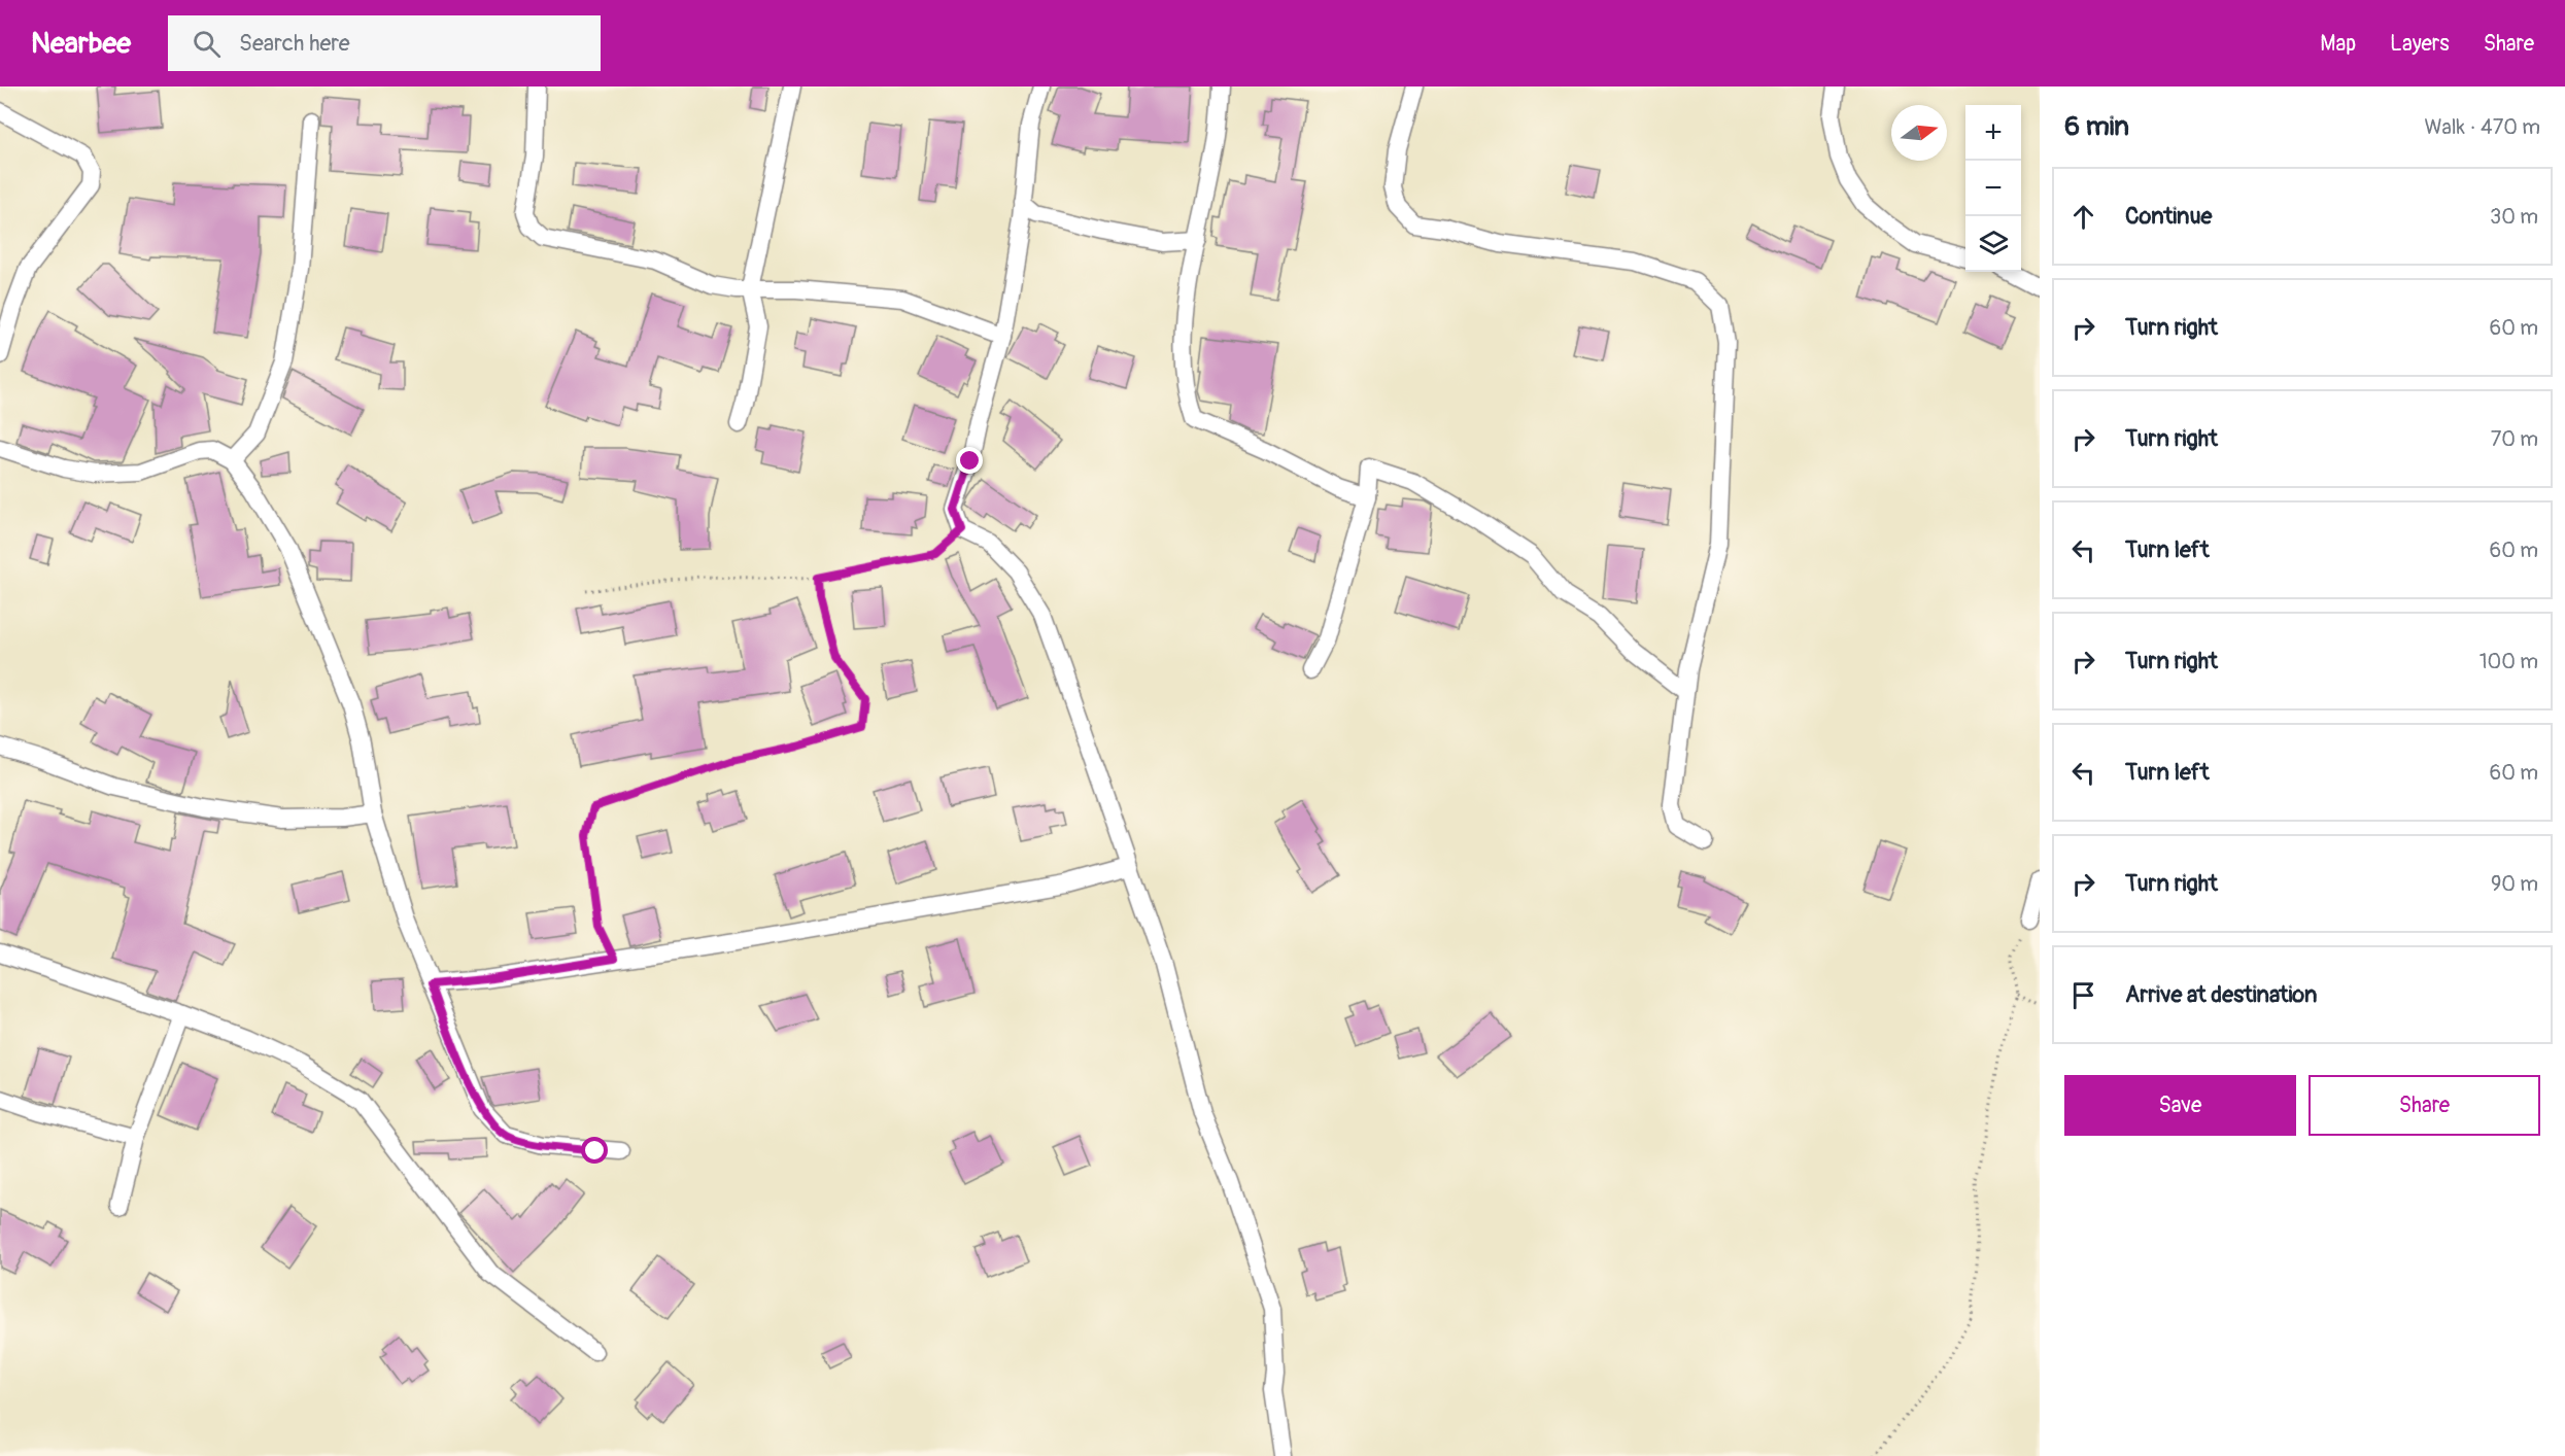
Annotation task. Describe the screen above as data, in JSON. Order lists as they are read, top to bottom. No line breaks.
{"north":"right","page":{"header":"Nearbee","search":"Search here","nav":["Map","Layers","Share"],"heading":["6 min","Walk · 470 m"],"map_buttons":["+","−"],"list":[["Continue","30 m"],["Turn right","60 m"],["Turn right","70 m"],["Turn left","60 m"],["Turn right","100 m"],["Turn left","60 m"],["Turn right","90 m"],"Arrive at destination"],"buttons":["Save","Share"]}}
